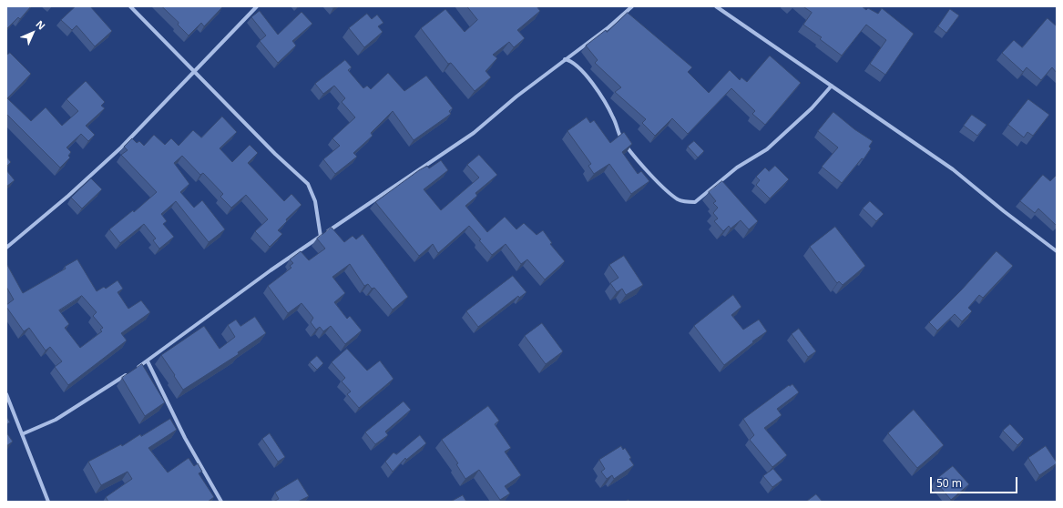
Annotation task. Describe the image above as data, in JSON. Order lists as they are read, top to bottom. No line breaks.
{"scale_bar":"50 m","north":"top right"}
